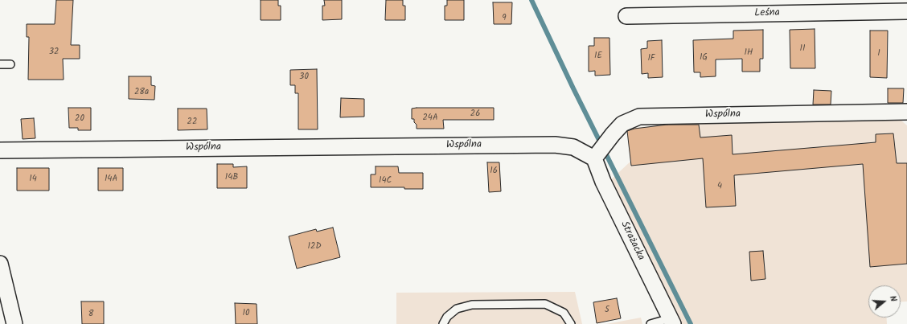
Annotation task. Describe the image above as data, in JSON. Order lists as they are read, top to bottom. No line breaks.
{"streets":{"street":["Leśna","Wspólna","Strażacka"]},"crossings":[["Wspólna","Strażacka"]],"house_numbers":["9","1I","32","1H","1","1E","1G","1F","30","28a","26","24A","20","22","16","14B","14","14A","14C","4","12D","5","10","8"],"north":"right"}
